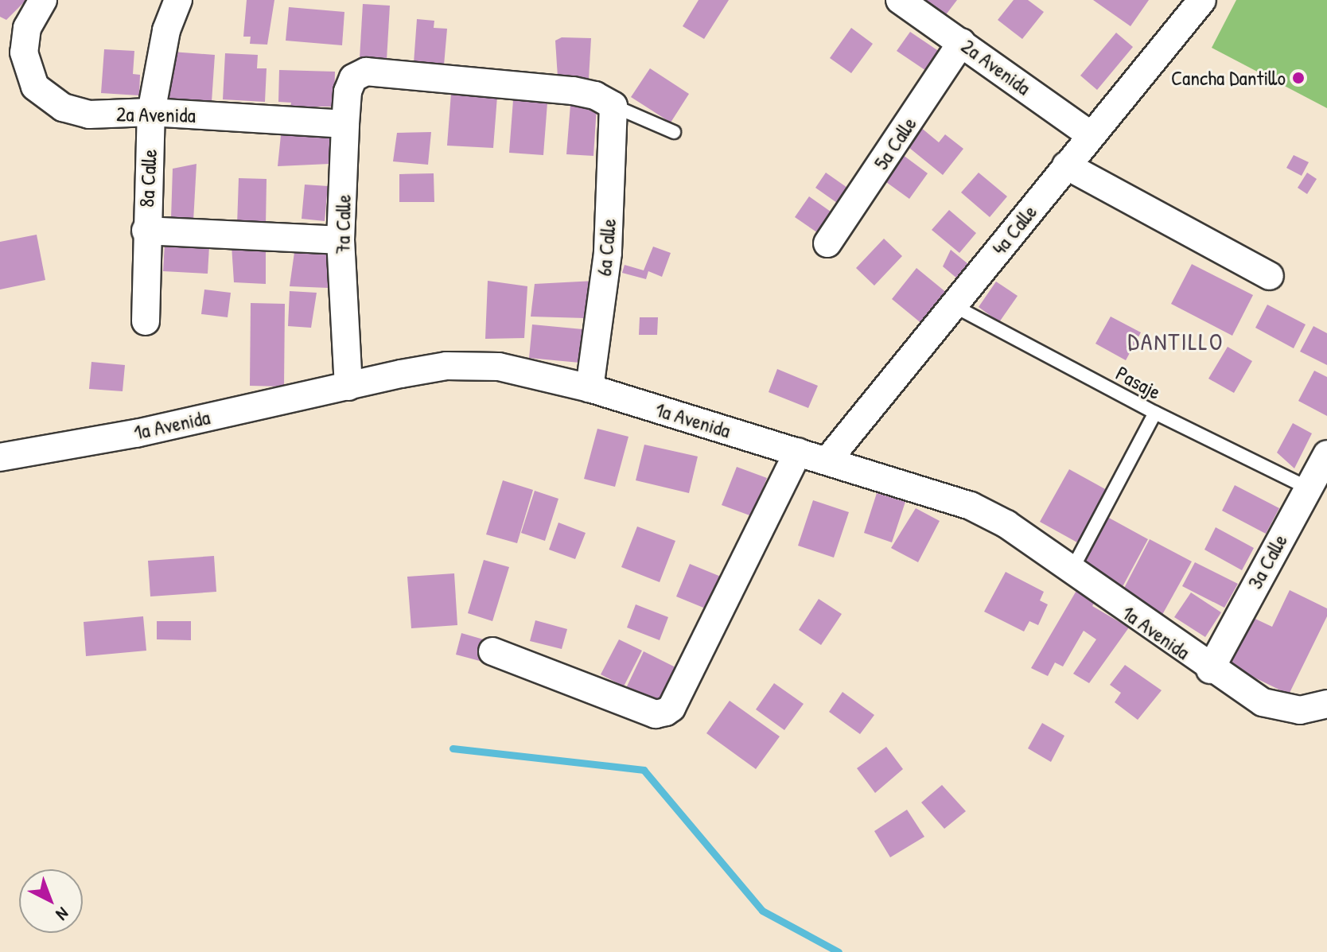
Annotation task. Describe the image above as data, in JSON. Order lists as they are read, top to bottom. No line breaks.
{"streets":{"street":["2a Avenida","5a Calle","8a Calle","7a Calle","4a Calle","6a Calle","1a Avenida","3a Calle"],"lane":["Pasaje"]},"crossings":[["2a Avenida","5a Calle"],["2a Avenida","8a Calle"],["2a Avenida","7a Calle"],["2a Avenida","4a Calle"],["7a Calle","6a Calle"],["7a Calle","1a Avenida"],["4a Calle","Pasaje"],["4a Calle","1a Avenida"],["6a Calle","1a Avenida"],["Pasaje","3a Calle"],["1a Avenida","3a Calle"]],"districts":["DANTILLO"],"places":["Cancha Dantillo"],"north":"bottom right"}
